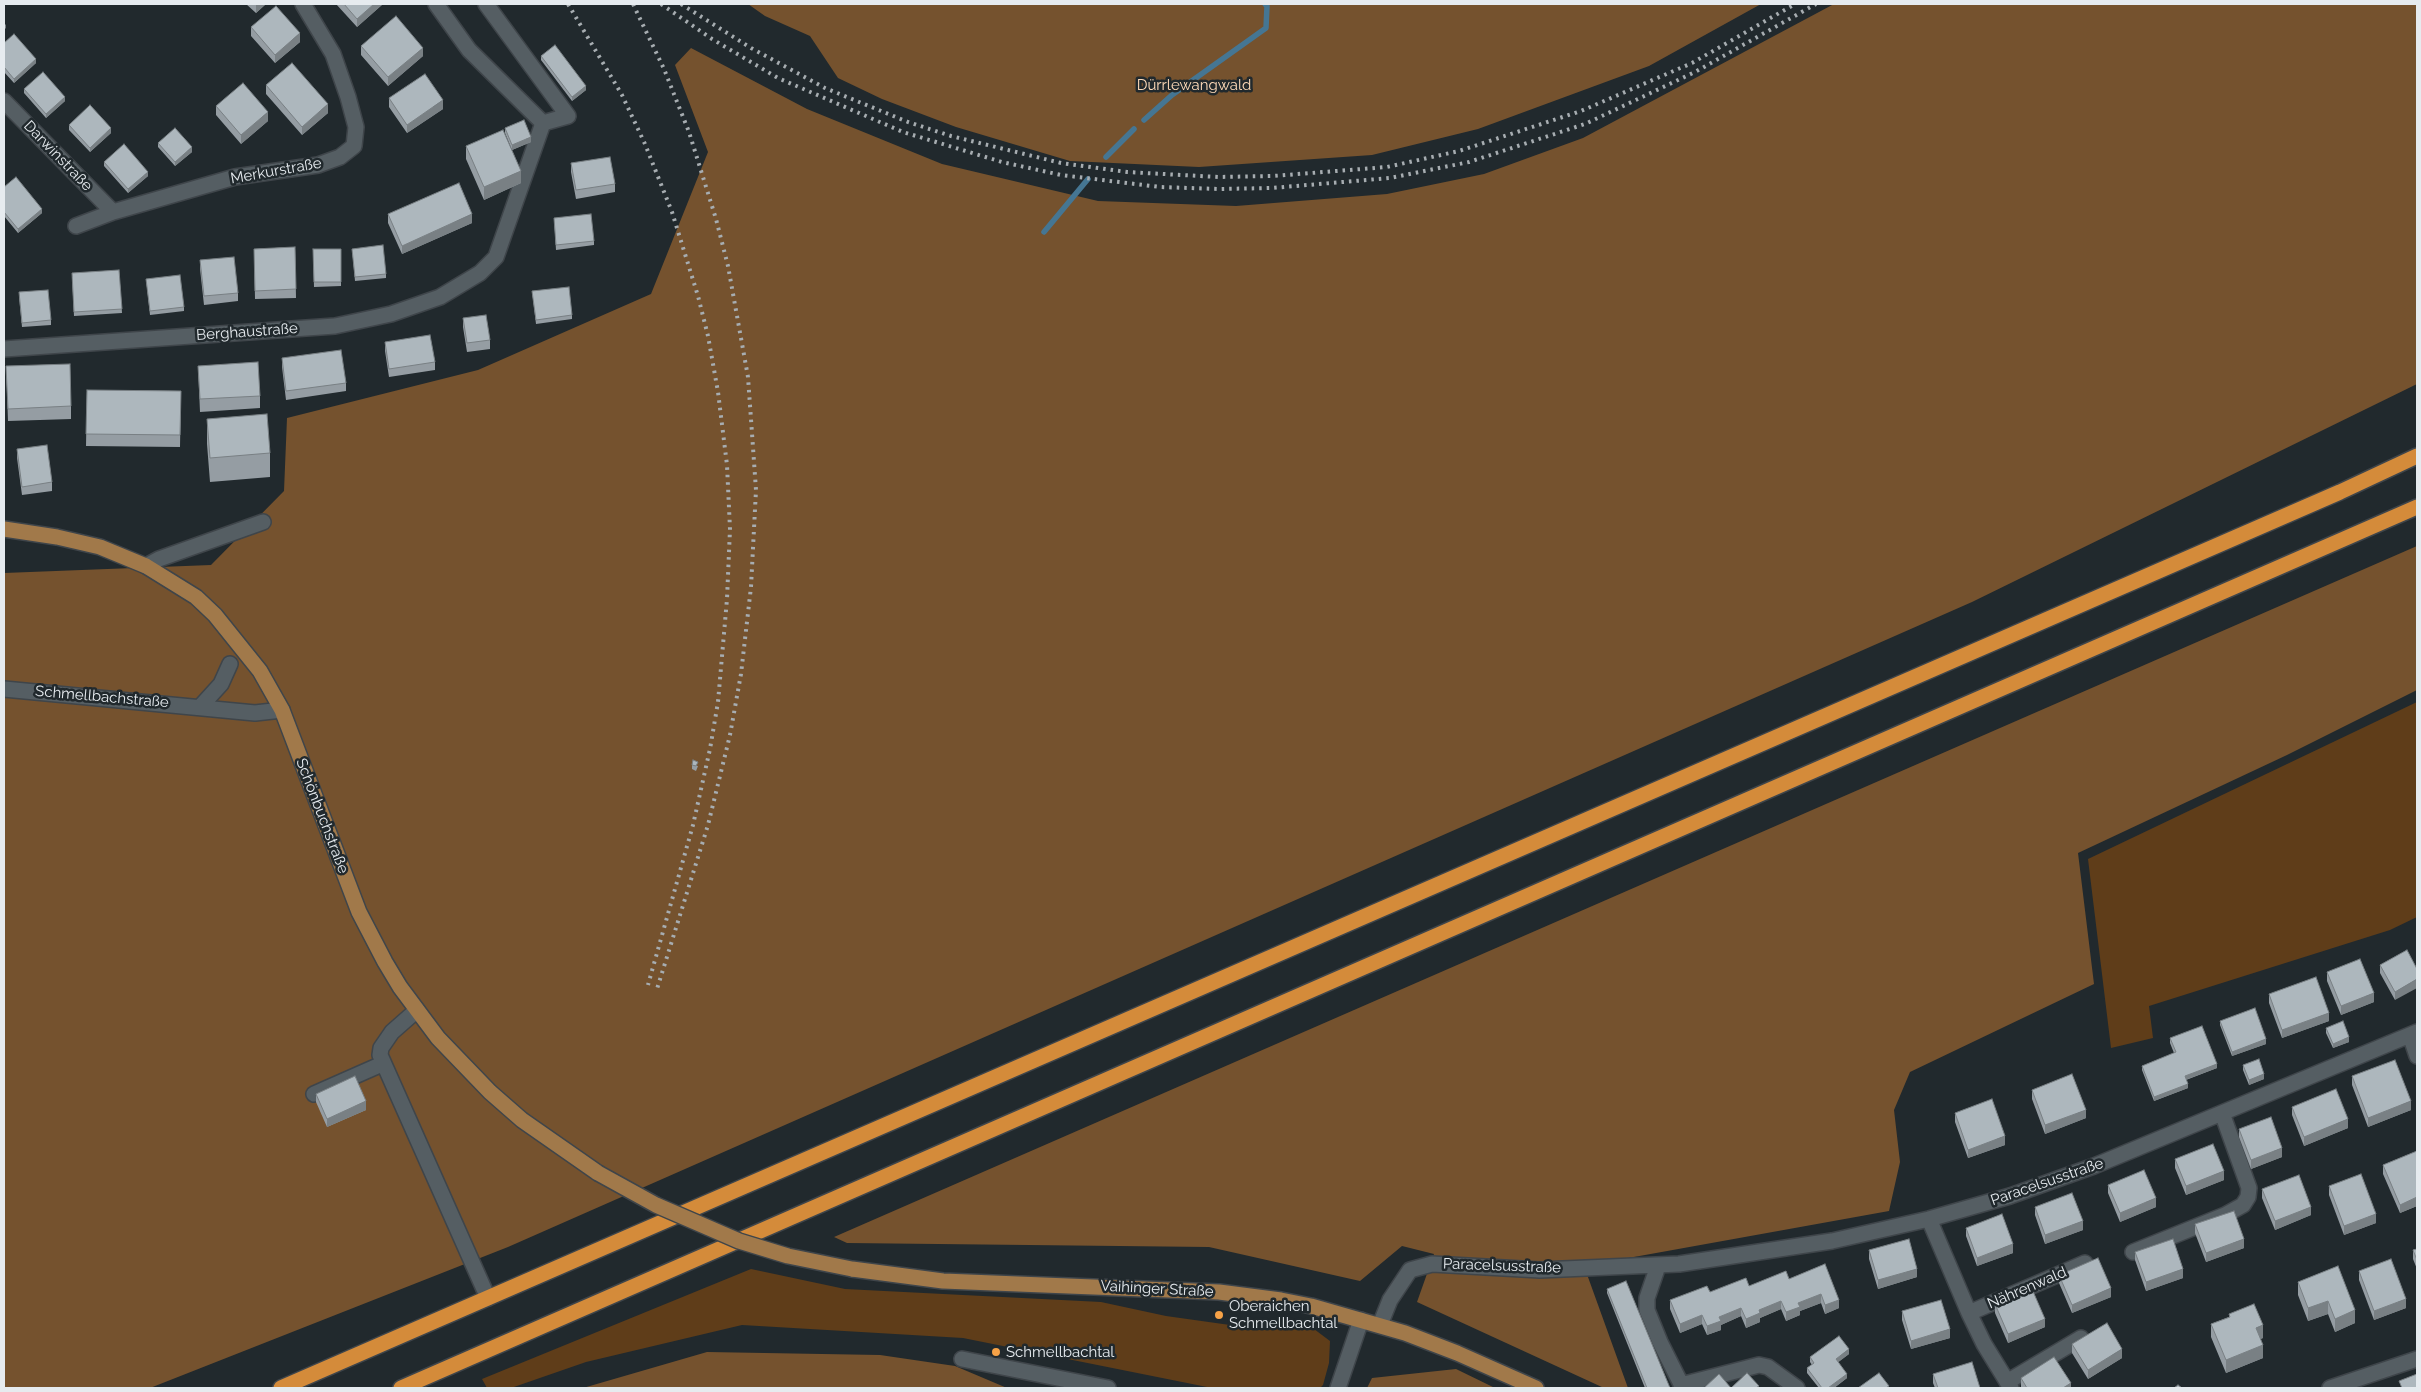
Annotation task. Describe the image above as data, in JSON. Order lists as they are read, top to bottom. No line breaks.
{"streets":{"main road":["Schönbuchstraße","Vaihinger Straße"],"street":["Darwinstraße","Merkurstraße","Berghaustraße","Schmellbachstraße","Paracelsusstraße","Nährenwald"]},"crossings":[["Darwinstraße","Merkurstraße"],["Schmellbachstraße","Schönbuchstraße"],["Schönbuchstraße","Vaihinger Straße"],["Paracelsusstraße","Nährenwald"],["Paracelsusstraße","Vaihinger Straße"]],"parks":["Dürrlewangwald"],"places":["Oberaichen Schmellbachtal","Schmellbachtal"]}
